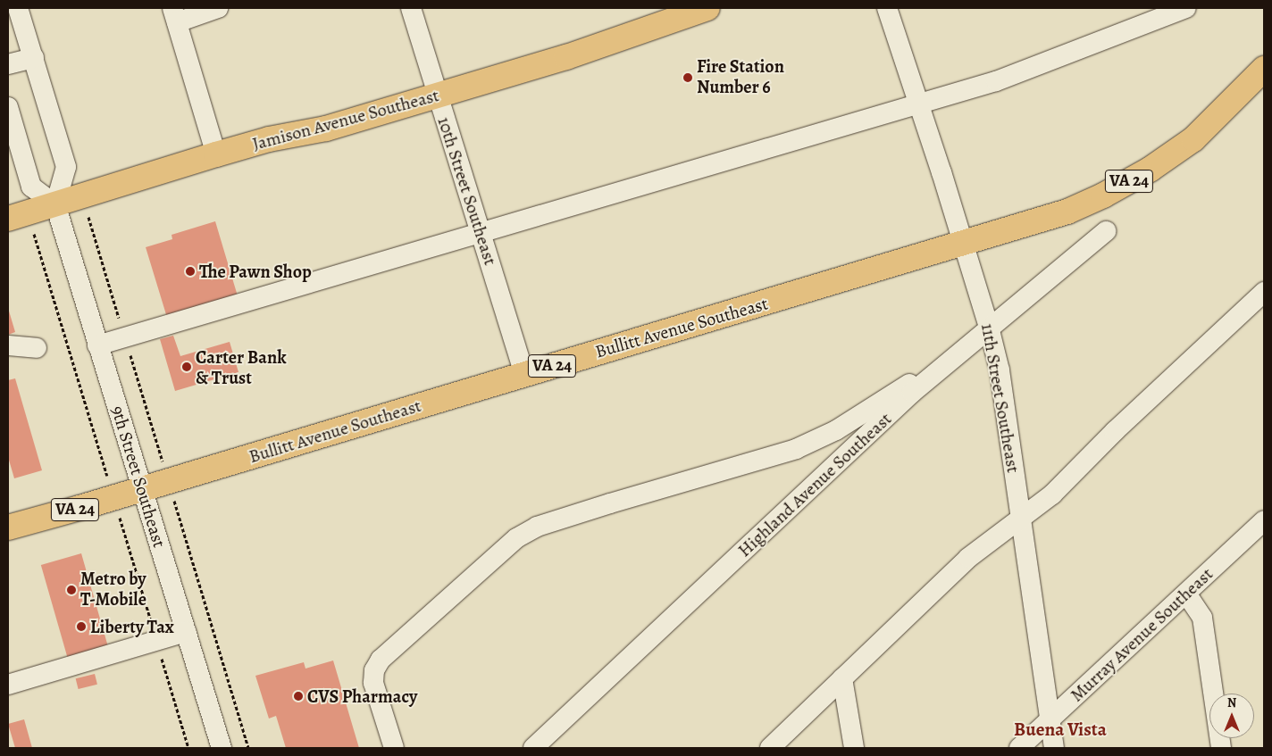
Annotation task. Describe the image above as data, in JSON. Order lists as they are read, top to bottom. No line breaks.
{"streets":{"main road":["Jamison Avenue Southeast","VA 24","Bullitt Avenue Southeast"],"street":["10th Street Southeast","11th Street Southeast","9th Street Southeast","Highland Avenue Southeast","Murray Avenue Southeast"]},"crossings":[["Jamison Avenue Southeast","10th Street Southeast"],["Jamison Avenue Southeast","9th Street Southeast"],["10th Street Southeast","Bullitt Avenue Southeast"],["Bullitt Avenue Southeast","11th Street Southeast"],["Bullitt Avenue Southeast","9th Street Southeast"],["11th Street Southeast","Highland Avenue Southeast"],["11th Street Southeast","Murray Avenue Southeast"]],"districts":["Buena Vista"],"places":["Fire Station Number 6","The Pawn Shop","Carter Bank & Trust","Metro by T-Mobile","Liberty Tax","CVS Pharmacy"],"north":"top"}
